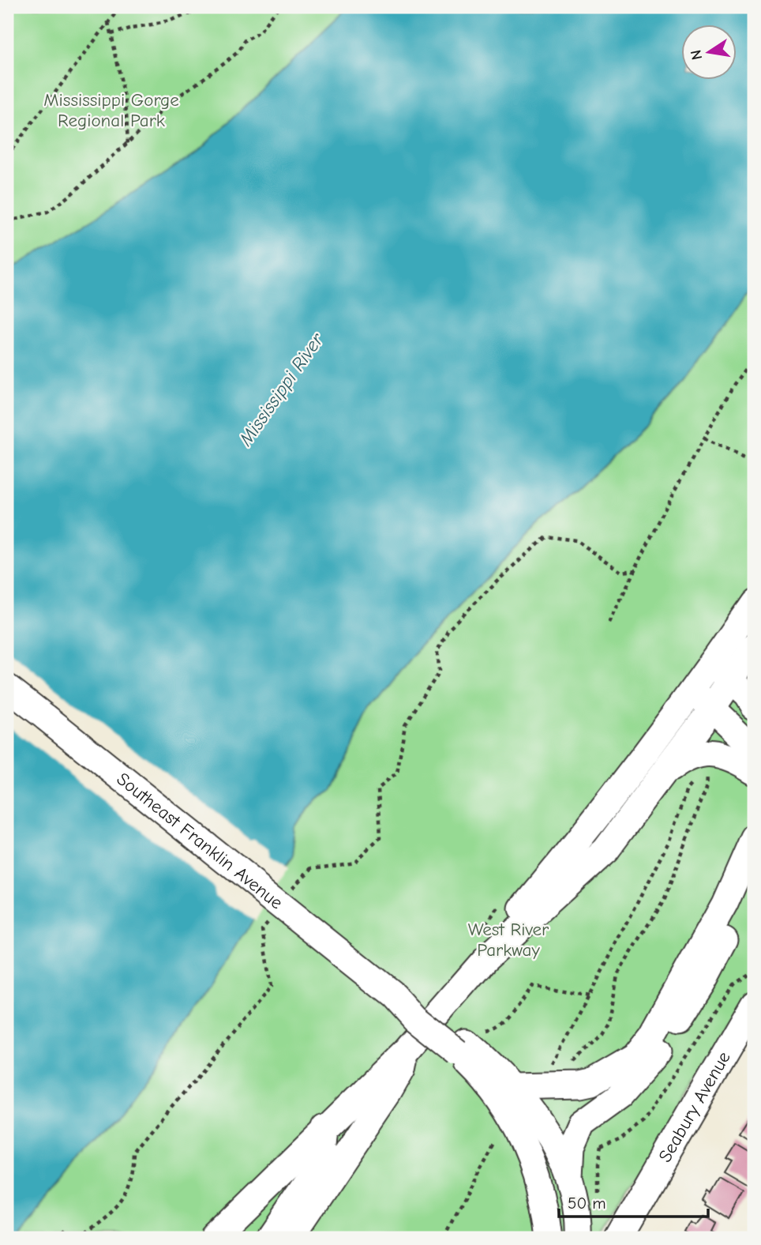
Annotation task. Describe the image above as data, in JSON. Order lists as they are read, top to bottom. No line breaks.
{"streets":{"street":["Southeast Franklin Avenue","Seabury Avenue"]},"water":["Mississippi River"],"parks":["Mississippi Gorge Regional Park","West River Parkway"],"scale_bar":"50 m","north":"left"}
